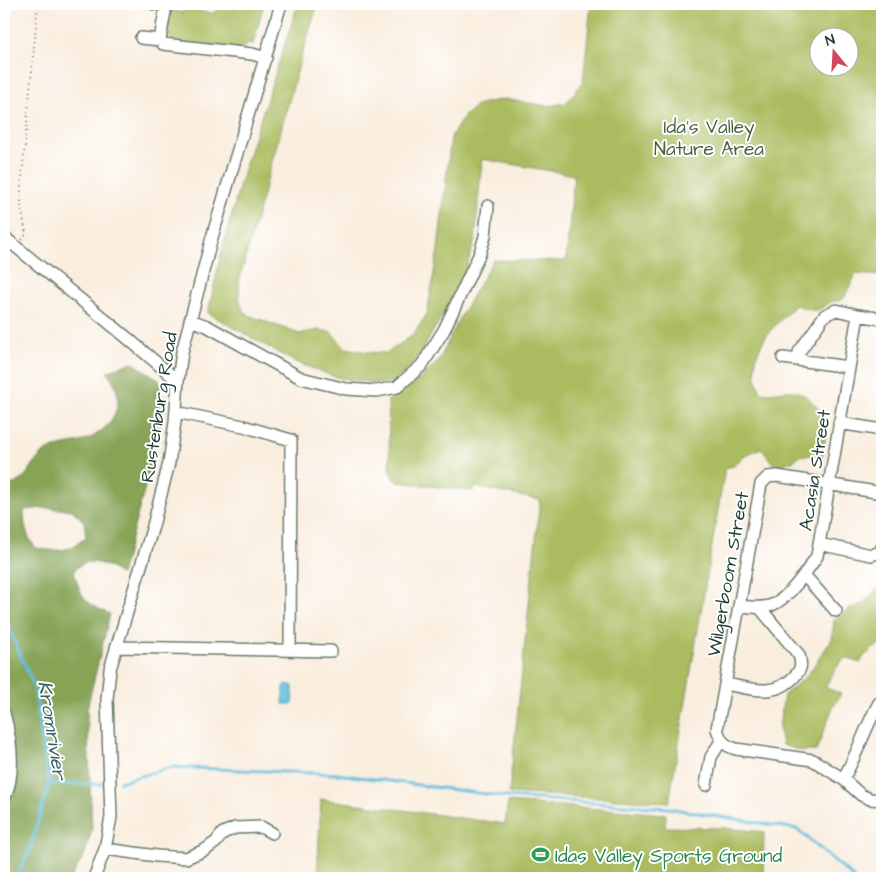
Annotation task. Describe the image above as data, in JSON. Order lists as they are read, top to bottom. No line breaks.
{"streets":{"street":["Rustenburg Road","Acasia Street","Wilgerboom Street"]},"crossings":[["Acasia Street","Wilgerboom Street"]],"water":["Kromrivier"],"parks":["Ida's Valley Nature Area"],"places":{"sports":["Idas Valley Sports Ground"]},"north":"top"}
